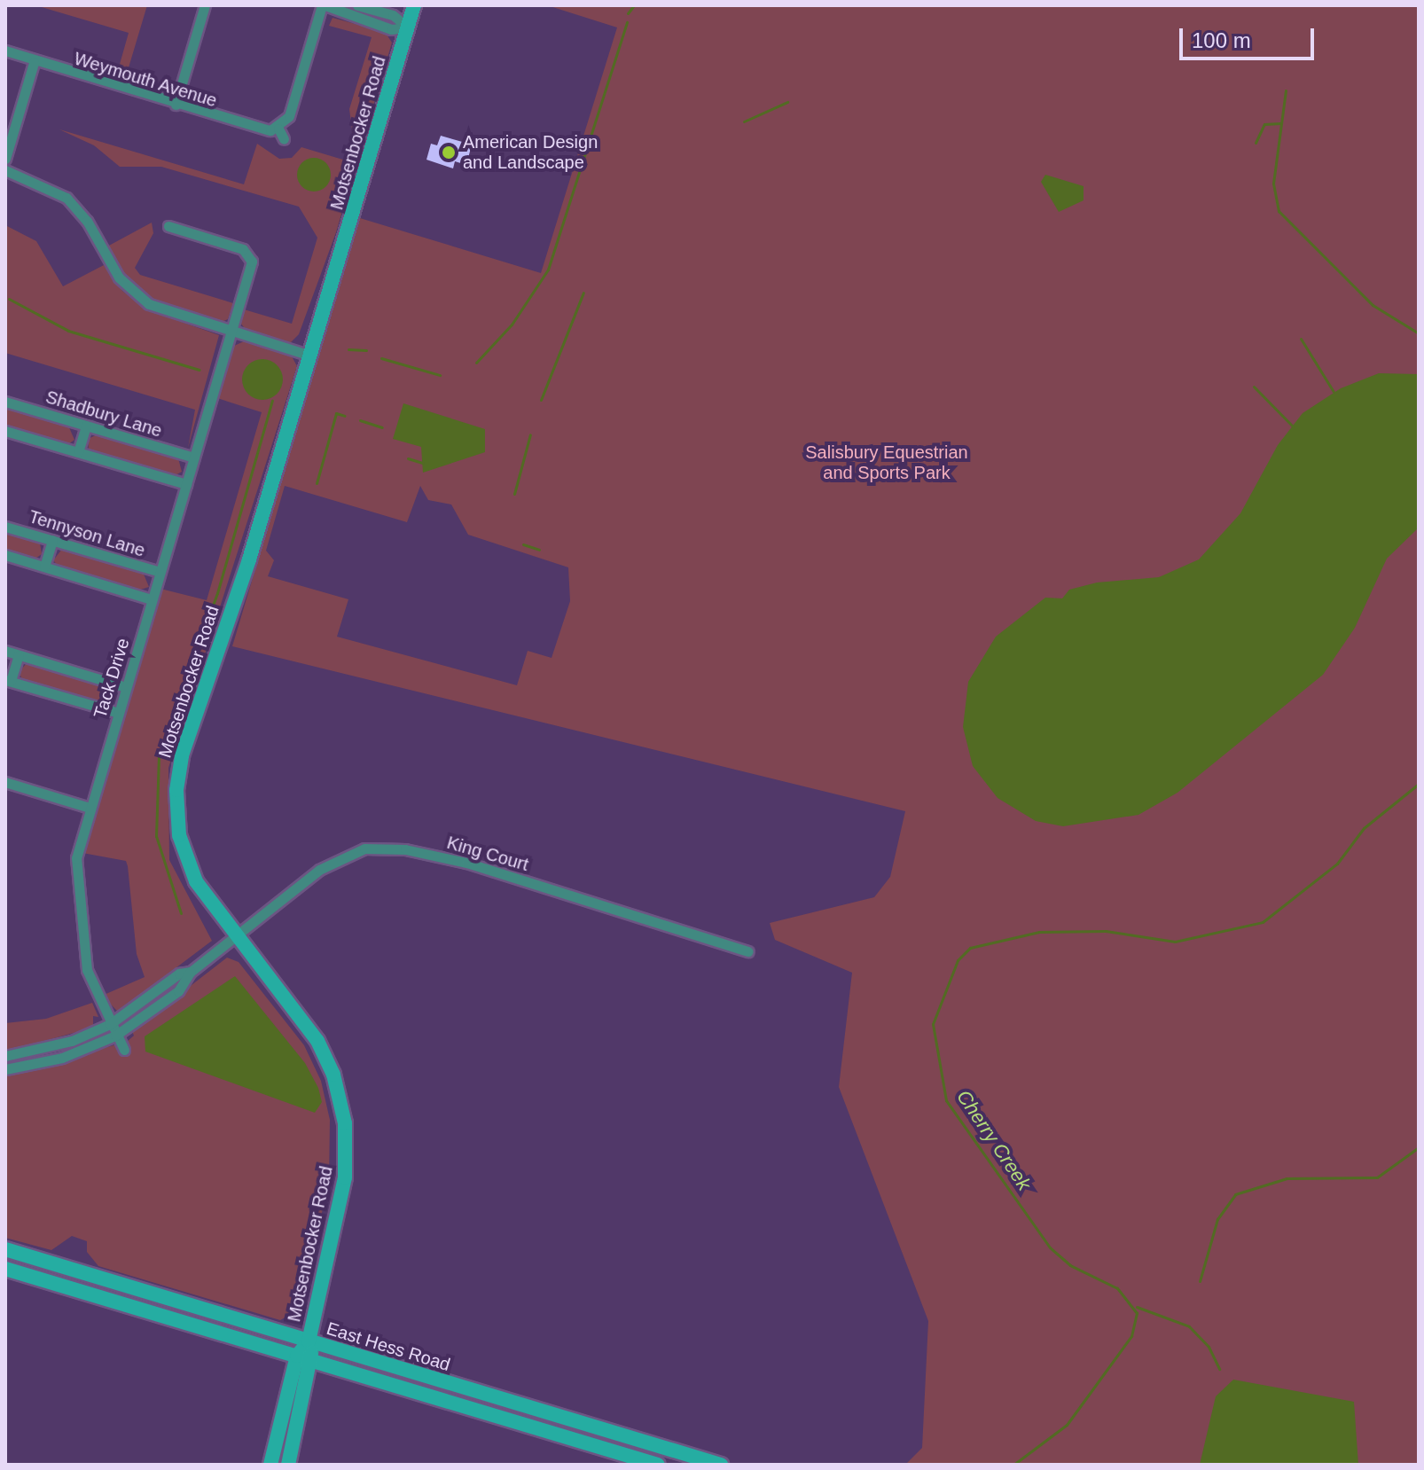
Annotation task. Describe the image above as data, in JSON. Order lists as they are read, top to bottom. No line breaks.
{"streets":{"main road":["Motsenbocker Road","East Hess Road"],"street":["Weymouth Avenue","Shadbury Lane","Tennyson Lane","Tack Drive","King Court"]},"crossings":[["Motsenbocker Road","King Court"],["Motsenbocker Road","East Hess Road"],["Shadbury Lane","Tack Drive"],["Tennyson Lane","Tack Drive"]],"water":["Cherry Creek"],"parks":["Salisbury Equestrian and Sports Park"],"places":["American Design and Landscape"],"scale_bar":"100 m"}
